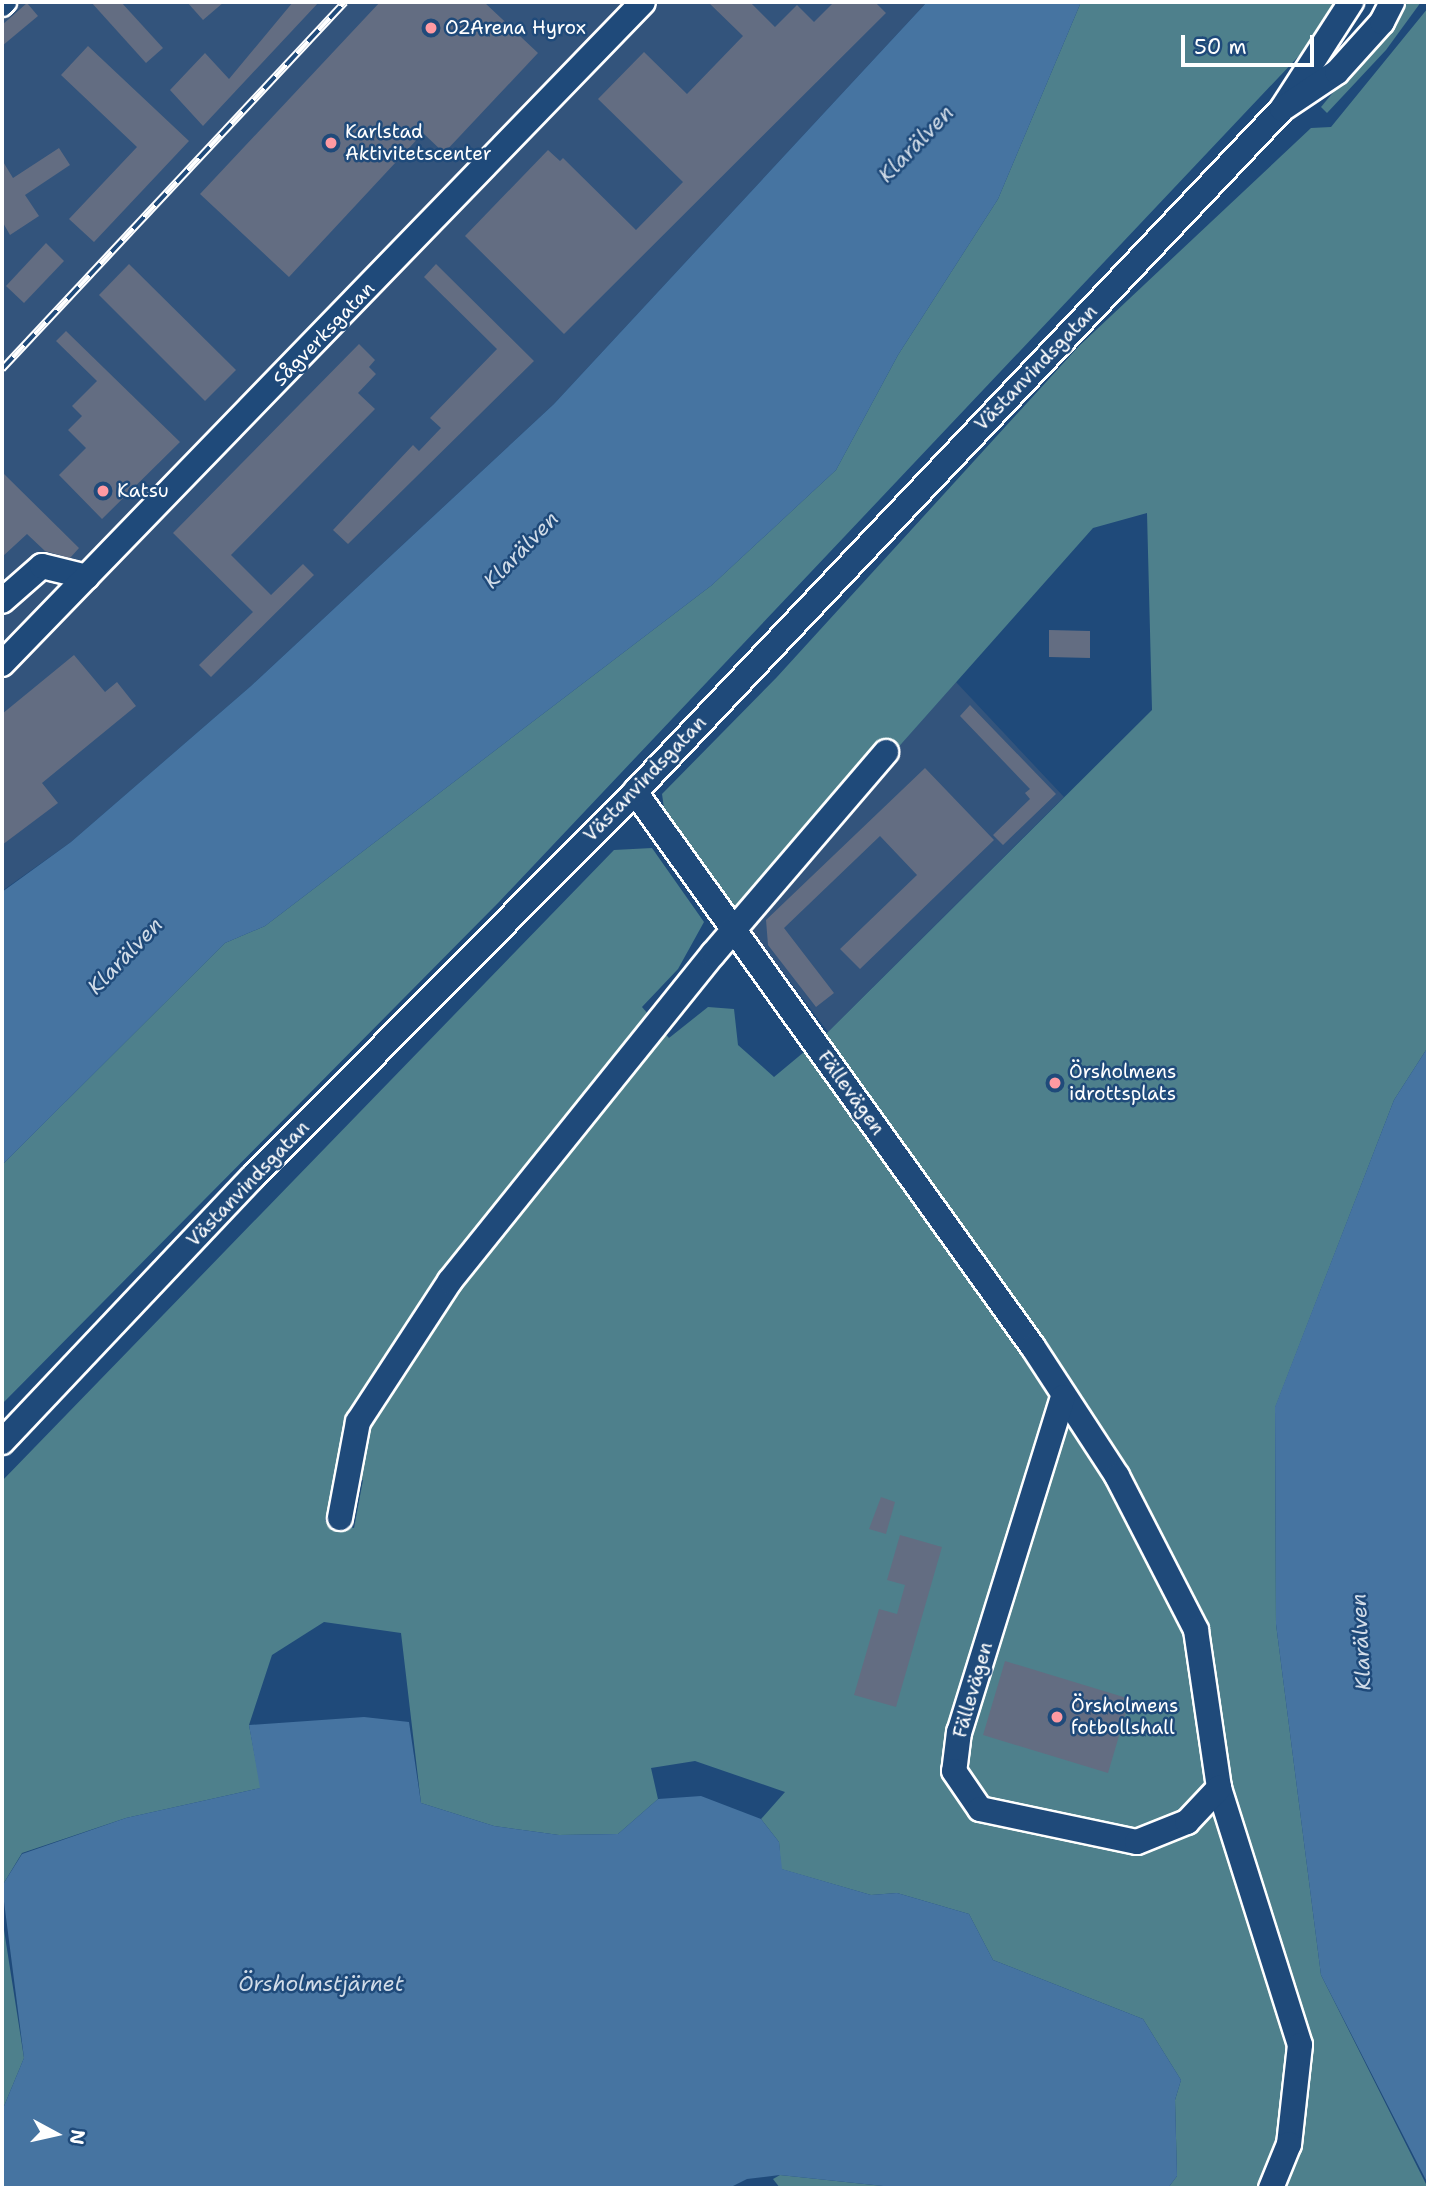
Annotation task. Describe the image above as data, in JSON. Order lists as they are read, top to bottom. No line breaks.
{"streets":{"street":["Sågverksgatan","Västanvindsgatan","Fällevägen"]},"crossings":[["Västanvindsgatan","Fällevägen"]],"water":["Klarälven","Örsholmstjärnet"],"places":["O2Arena Hyrox","Karlstad Aktivitetscenter","Katsu","Örsholmens idrottsplats","Örsholmens fotbollshall"],"scale_bar":"50 m","north":"right"}
